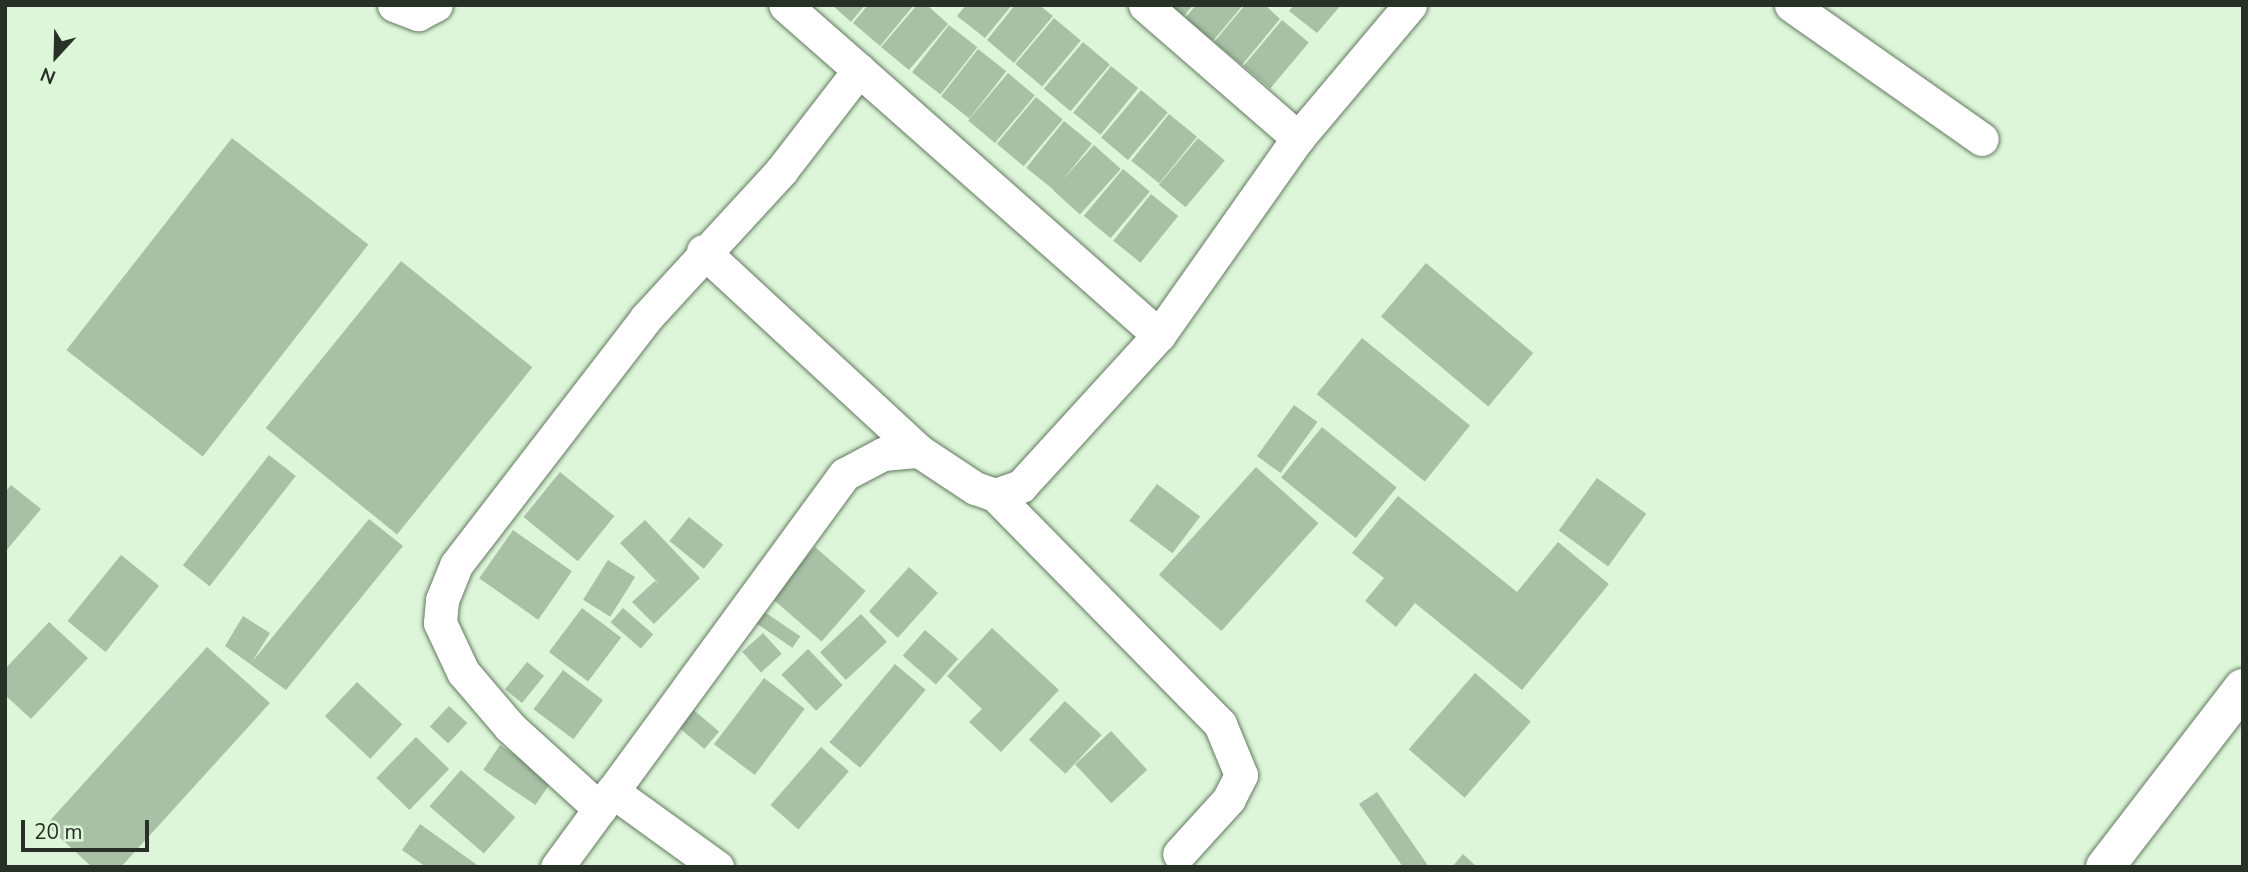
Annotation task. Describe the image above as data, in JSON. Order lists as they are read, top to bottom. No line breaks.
{"scale_bar":"20 m","north":"bottom"}
